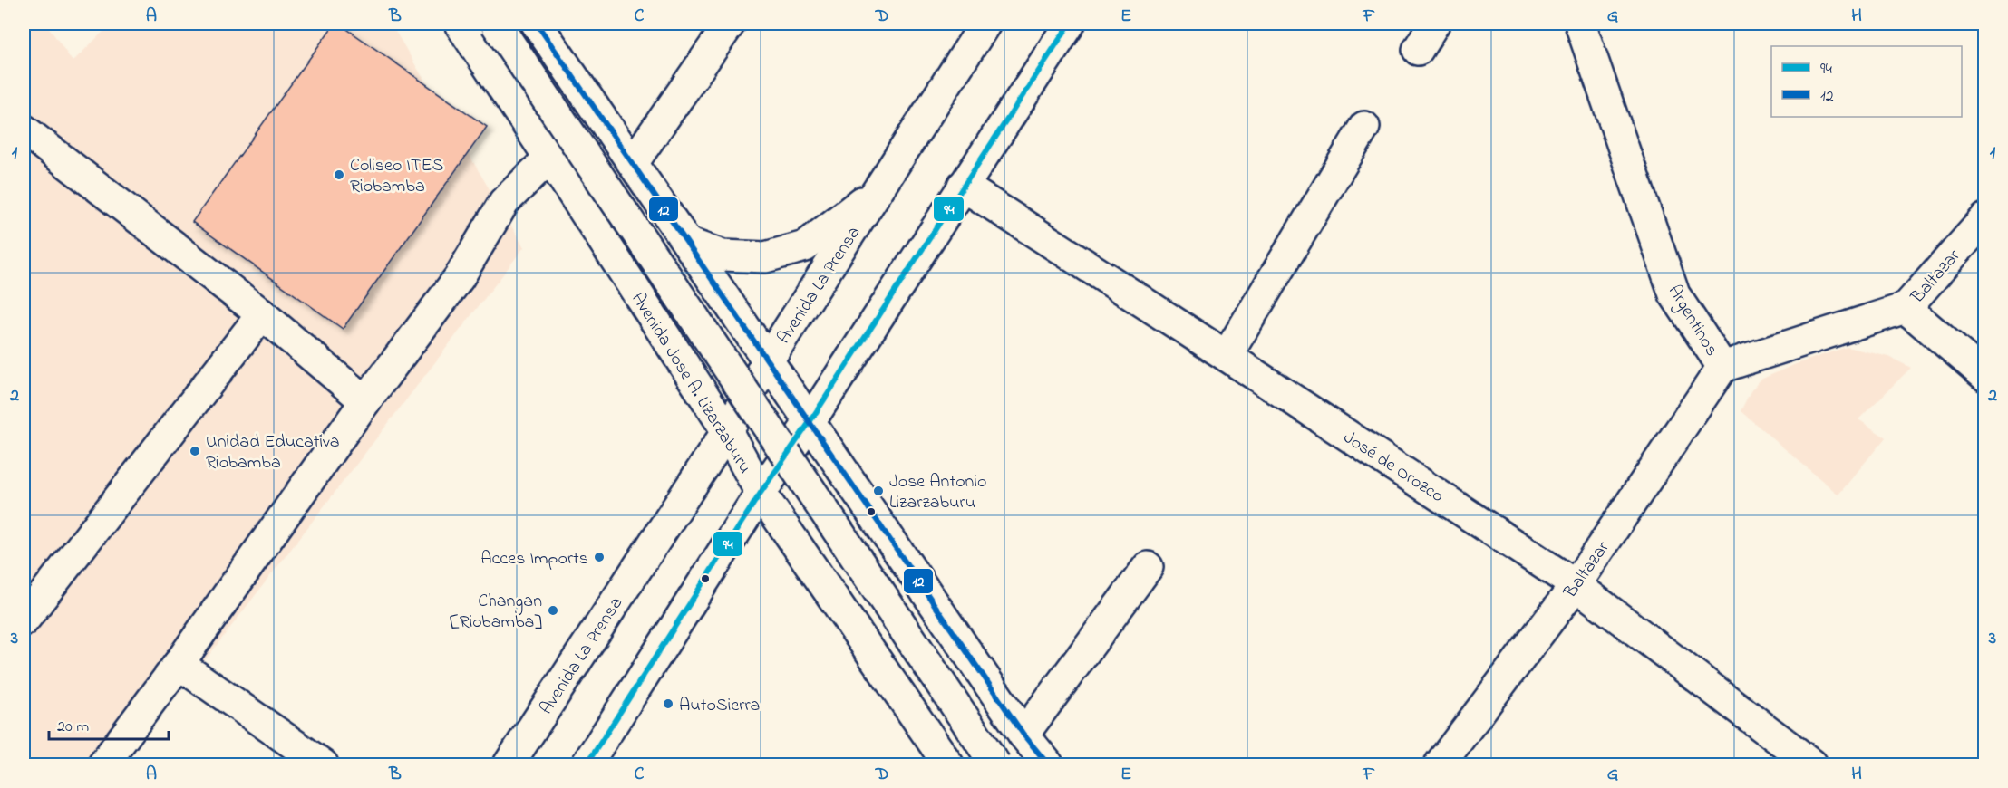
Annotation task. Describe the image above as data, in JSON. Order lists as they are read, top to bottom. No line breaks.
{"streets":{"street":["Baltazar","Avenida La Prensa","Argentinos","Avenida Jose A. Lizarzaburu","José de Orozco"]},"crossings":[["Baltazar","Argentinos"],["Baltazar","José de Orozco"],["Avenida La Prensa","Avenida Jose A. Lizarzaburu"]],"places":["Coliseo ITES Riobamba","Unidad Educativa Riobamba","Jose Antonio Lizarzaburu","Acces Imports","Changan [Riobamba]","AutoSierra"],"lines":["transit line 94","transit line 12"],"legend":["94","12"],"scale_bar":"20 m","grid":{"columns":["A","B","C","D","E","F","G","H"],"rows":["1","2","3"]}}
